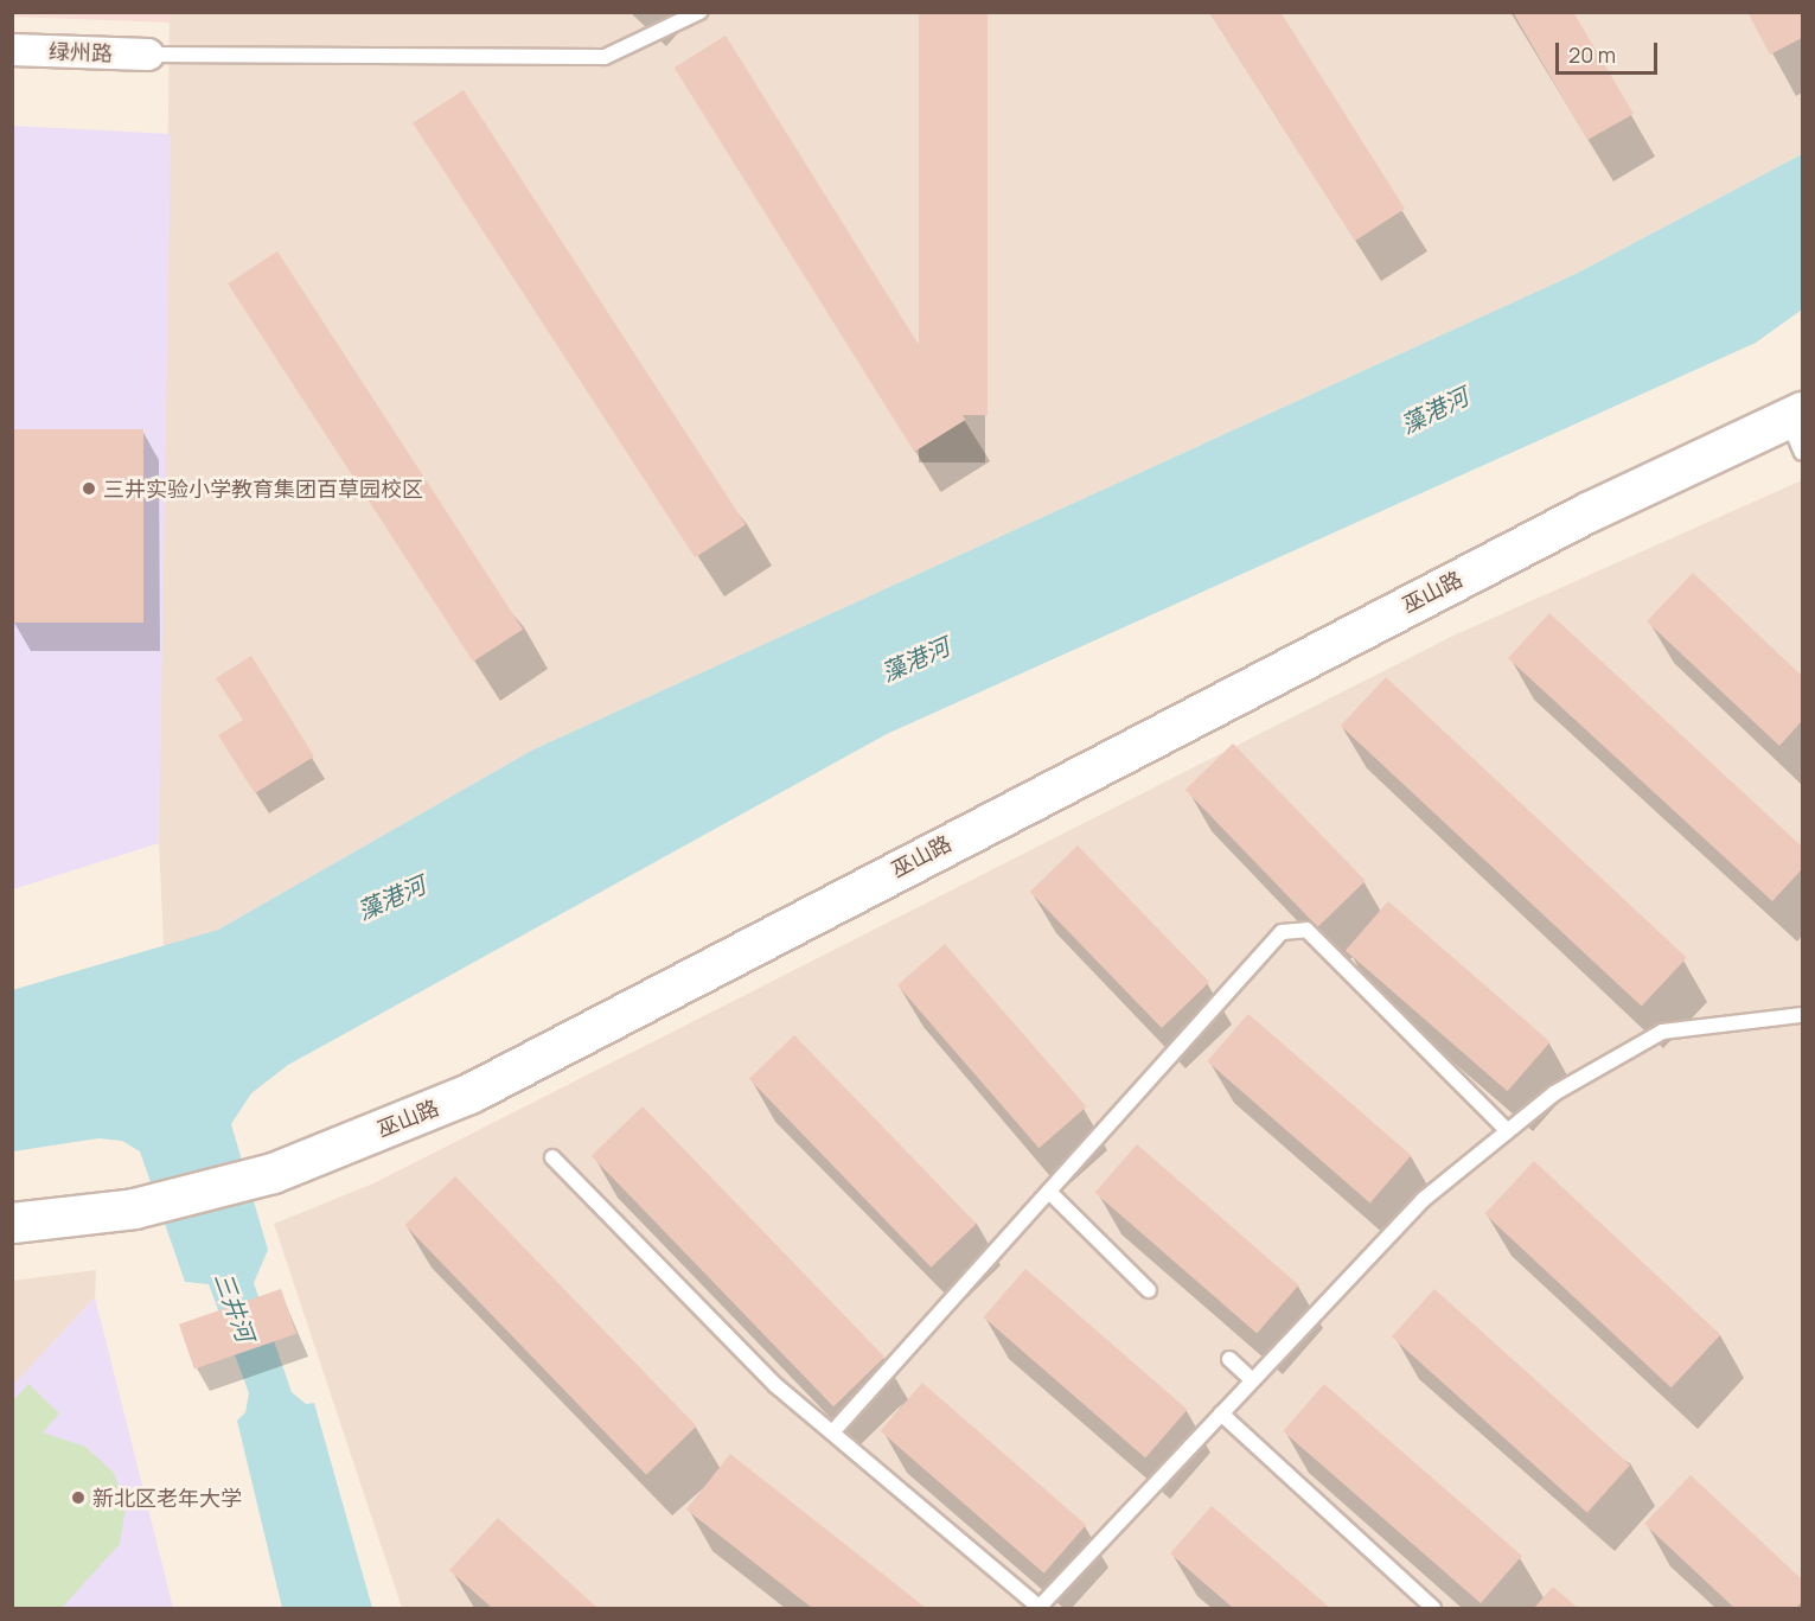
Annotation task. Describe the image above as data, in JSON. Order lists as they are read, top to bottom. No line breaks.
{"streets":{"street":["绿州路","巫山路"]},"water":["藻港河","三井河"],"places":["三井实验小学教育集团百草园校区","新北区老年大学"],"scale_bar":"20 m"}
